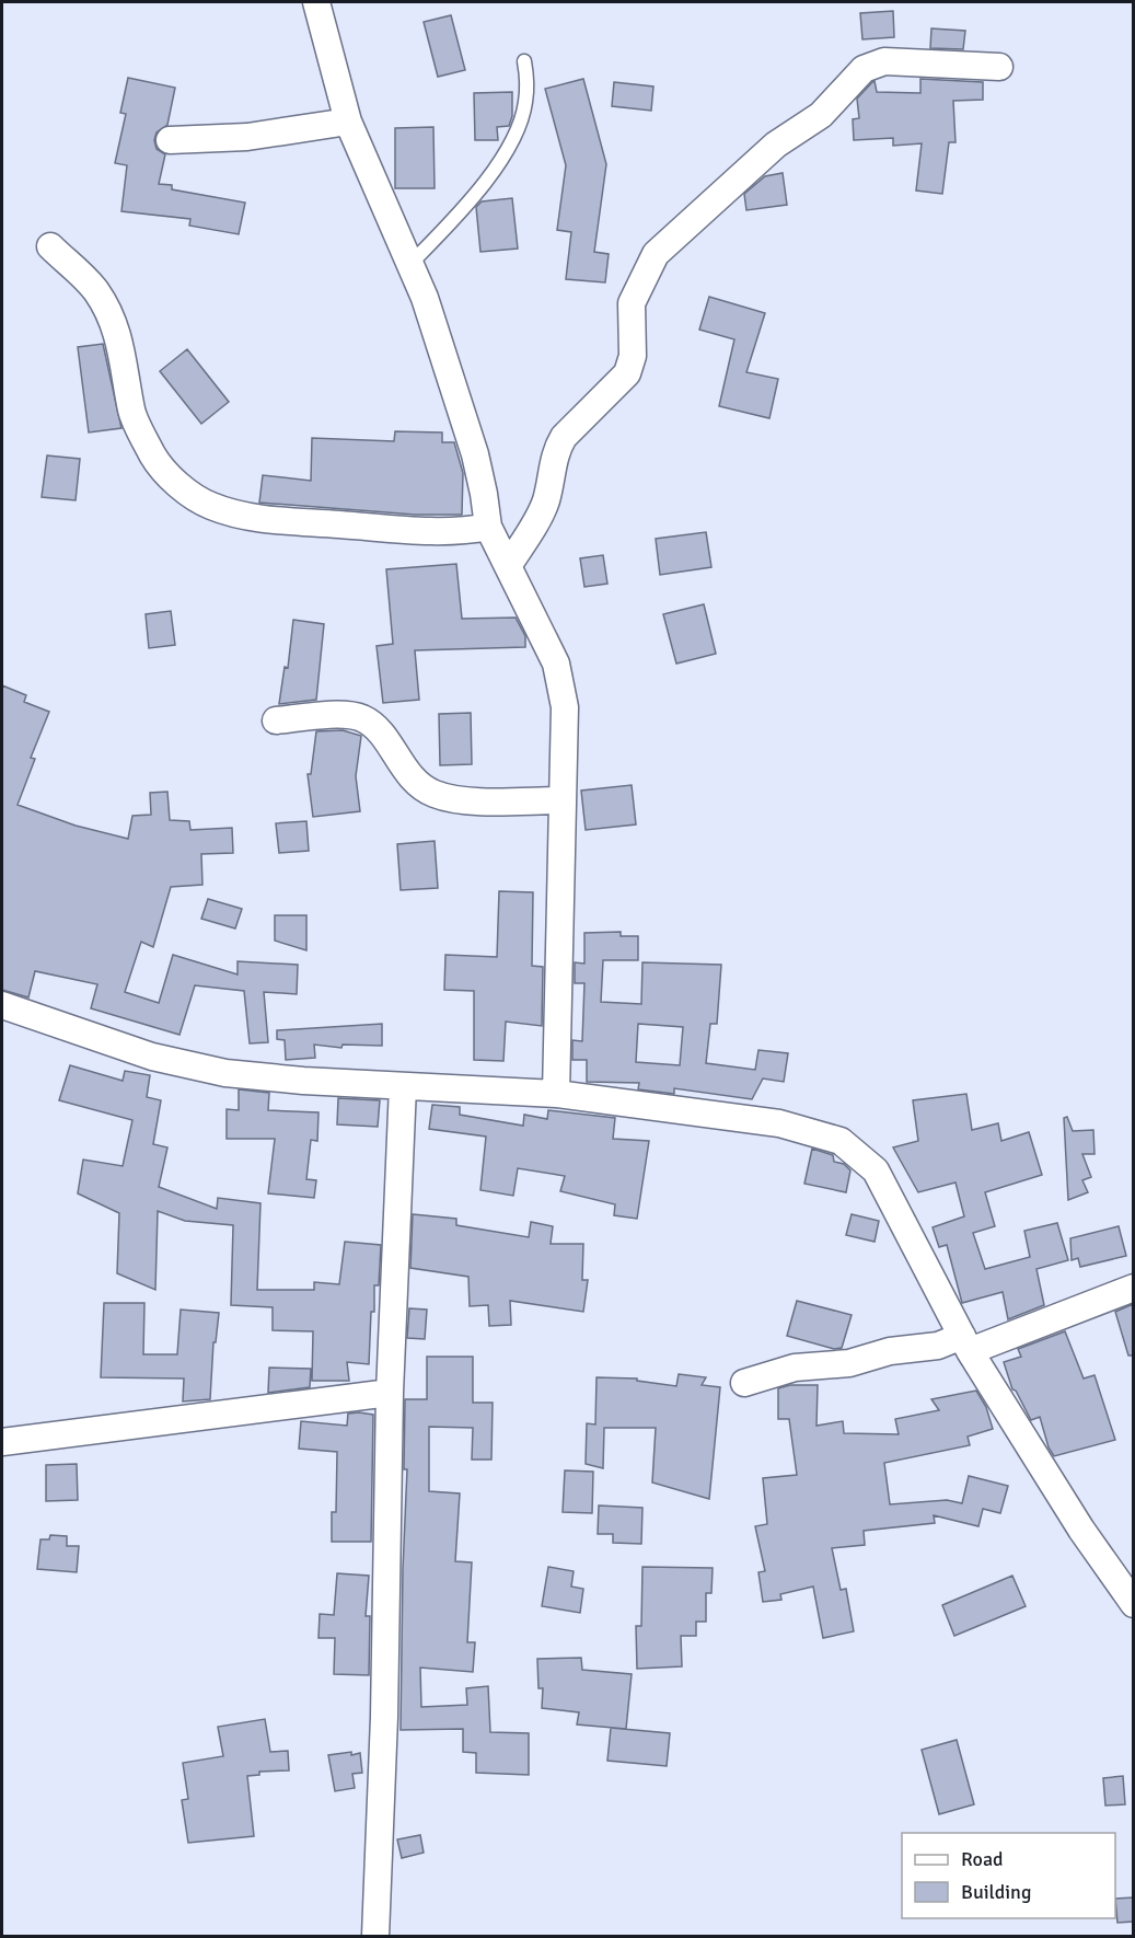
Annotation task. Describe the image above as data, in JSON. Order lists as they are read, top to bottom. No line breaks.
{"legend":["Road","Building"]}
